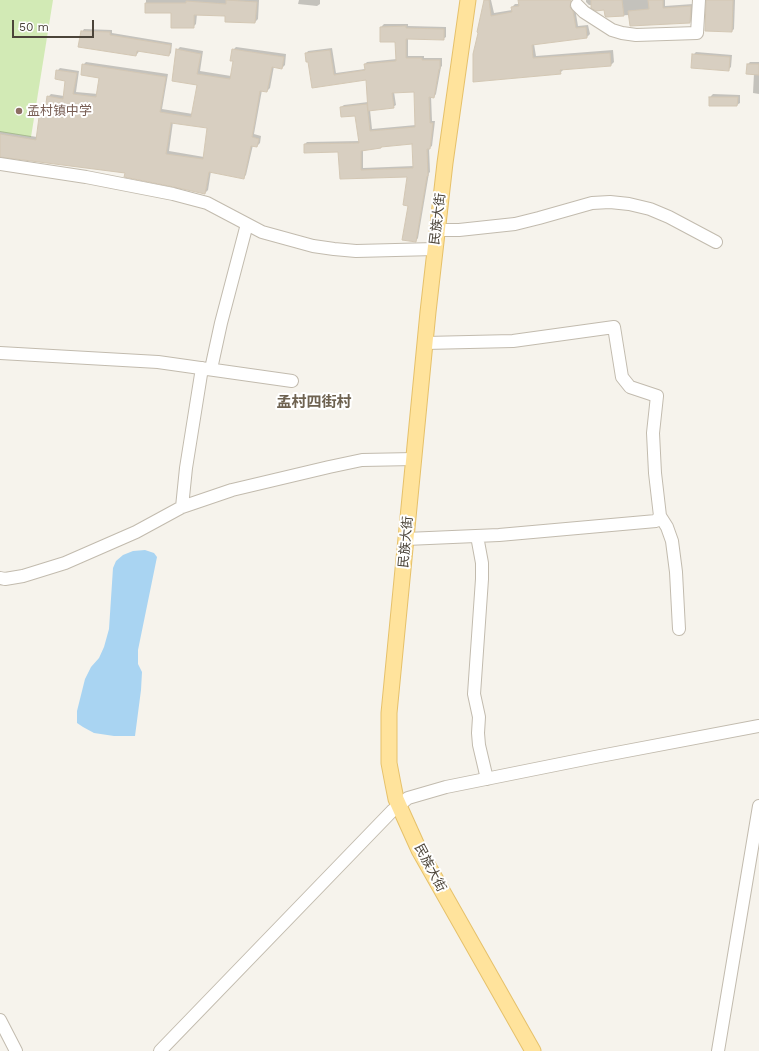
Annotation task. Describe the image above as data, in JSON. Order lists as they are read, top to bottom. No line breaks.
{"streets":{"main road":["民族大街"]},"districts":["孟村四街村"],"places":["孟村镇中学"],"scale_bar":"50 m"}
